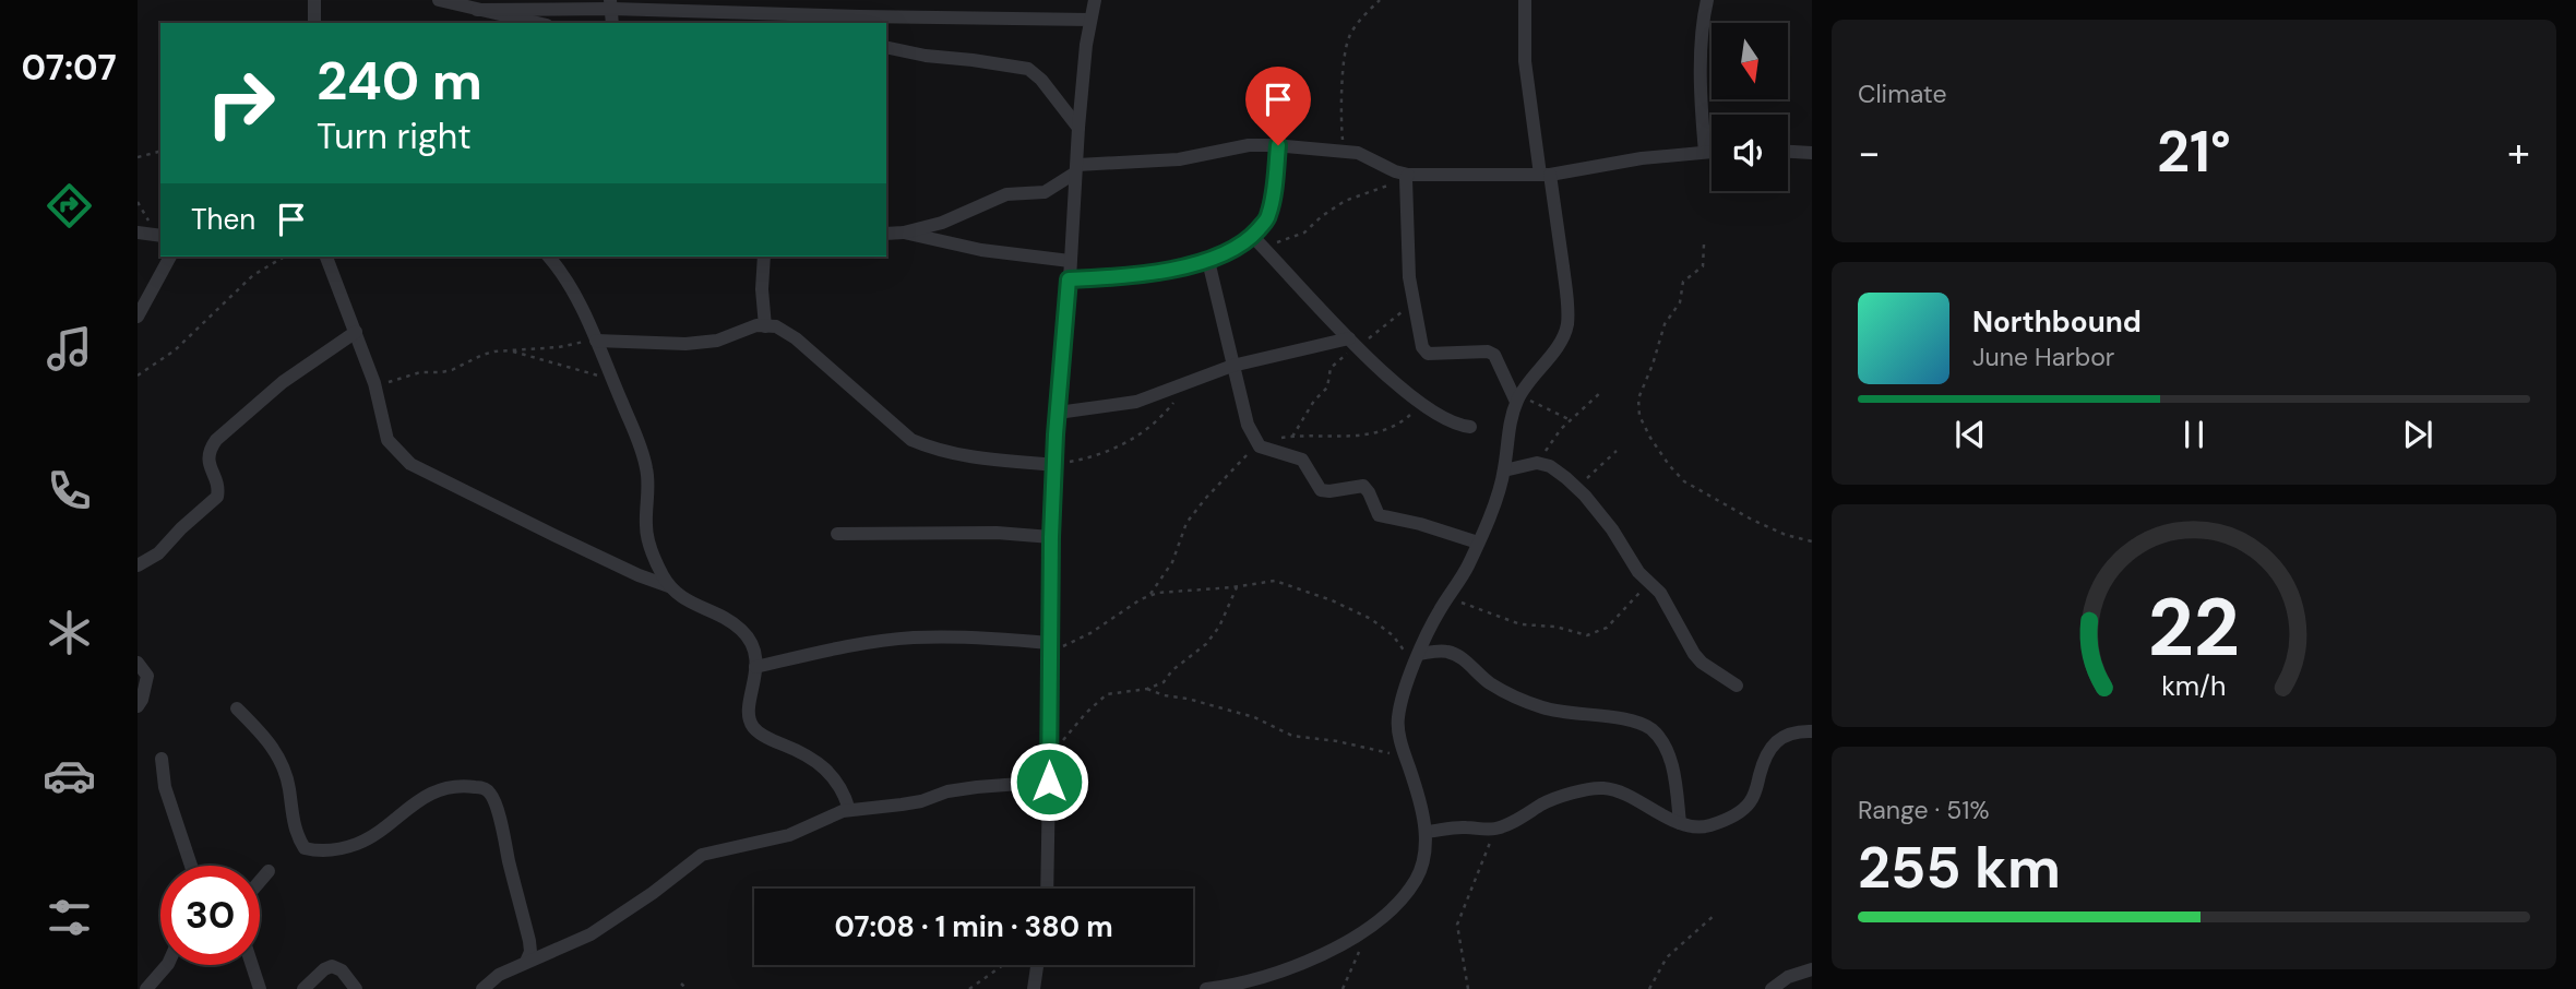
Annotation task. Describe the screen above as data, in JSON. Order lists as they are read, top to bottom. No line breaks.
{"north":"bottom","page":{"tabs":"07:07","tile":["Climate",["Range · 51%","255 km"]],"turn":["240 m","Turn right"],"heat":["−","21°","+"],"then":"Then","song":["Northbound","June Harbor"],"limit":"30","trip":"07:08 · 1 min · 380 m","gauge":["22","km/h"]}}
